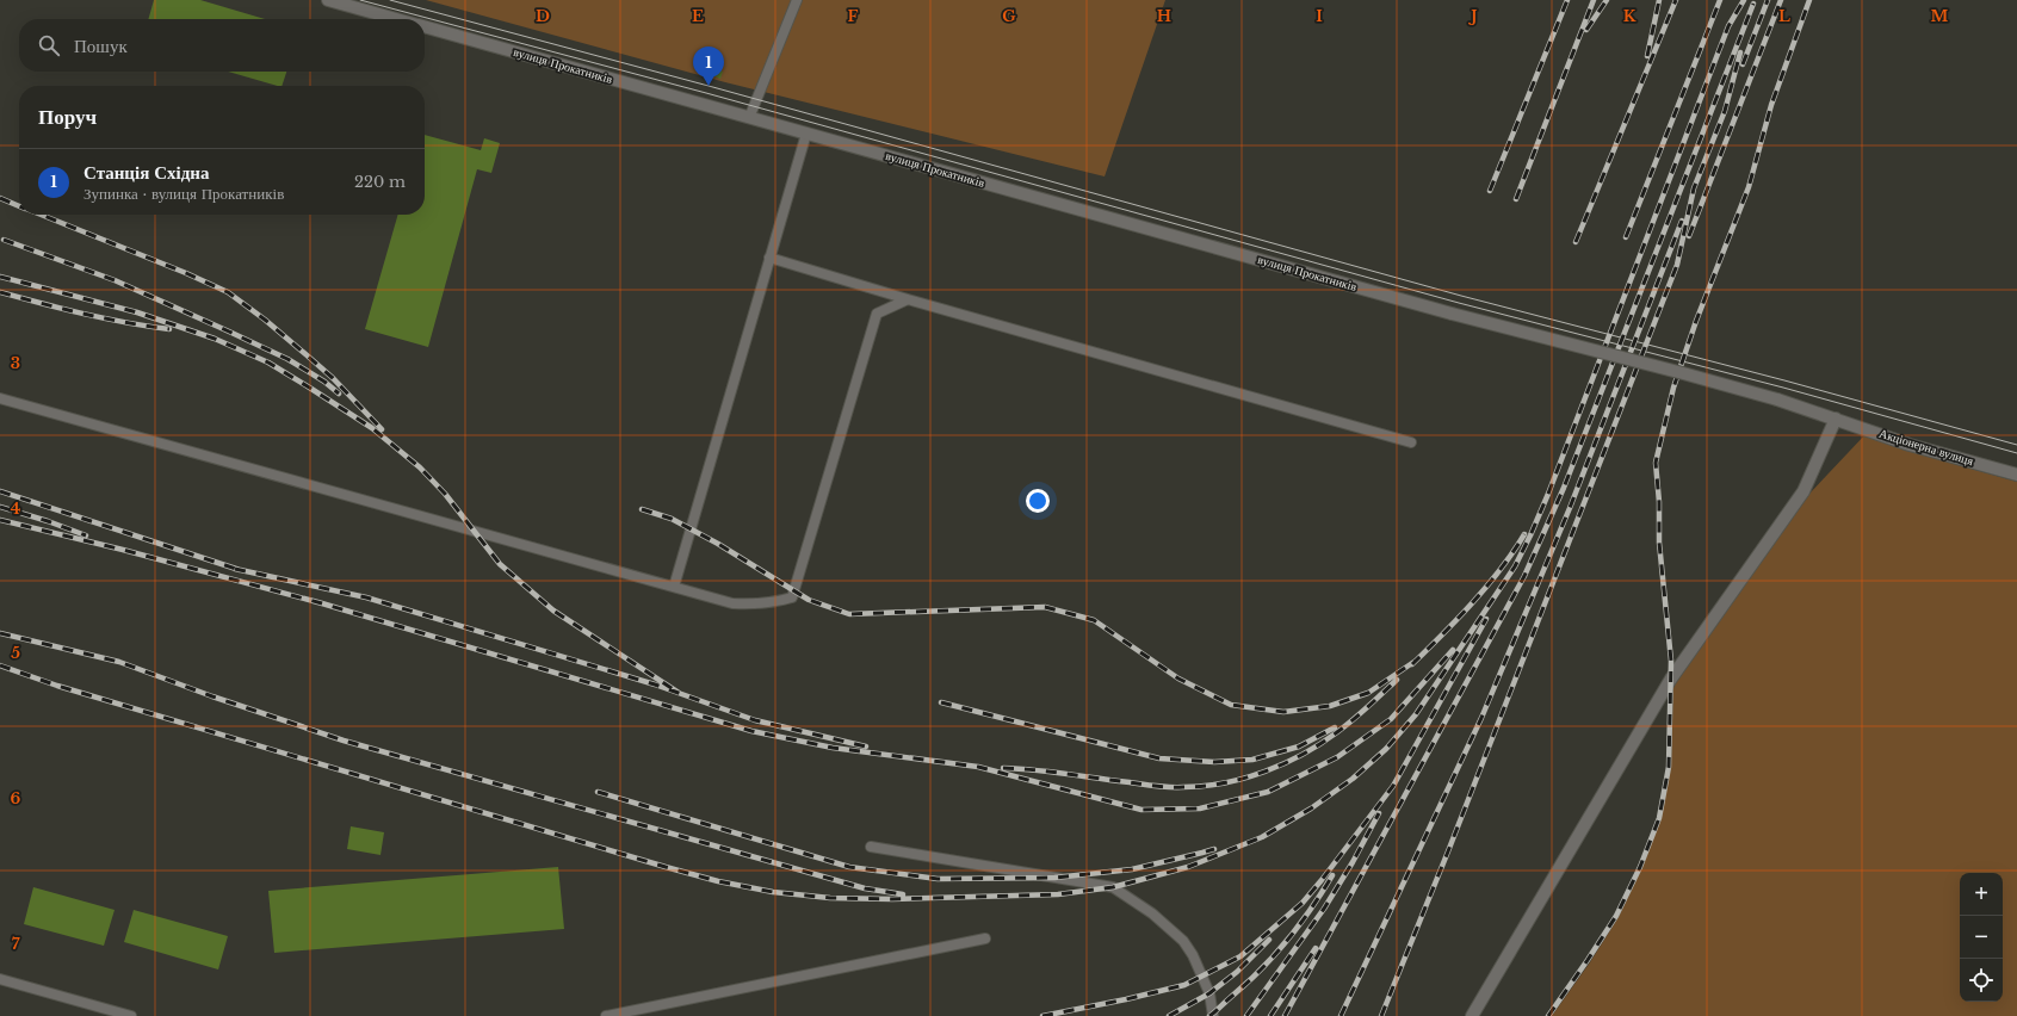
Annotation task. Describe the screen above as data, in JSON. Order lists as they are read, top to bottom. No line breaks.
{"streets":{"street":["вулиця Прокатників","Акціонерна вулиця"]},"crossings":[["вулиця Прокатників","Акціонерна вулиця"]],"page":{"search":"Пошук","pins":"1","heading":"Поруч","list":[{"mark":"1","name":"Станція Східна","note":"Зупинка · вулиця Прокатників","value":"220 m"}],"map_buttons":["+","−"]},"grid":{"columns":["D","E","F","G","H","I","J","K","L","M"],"rows":["3","4","5","6","7"]}}
